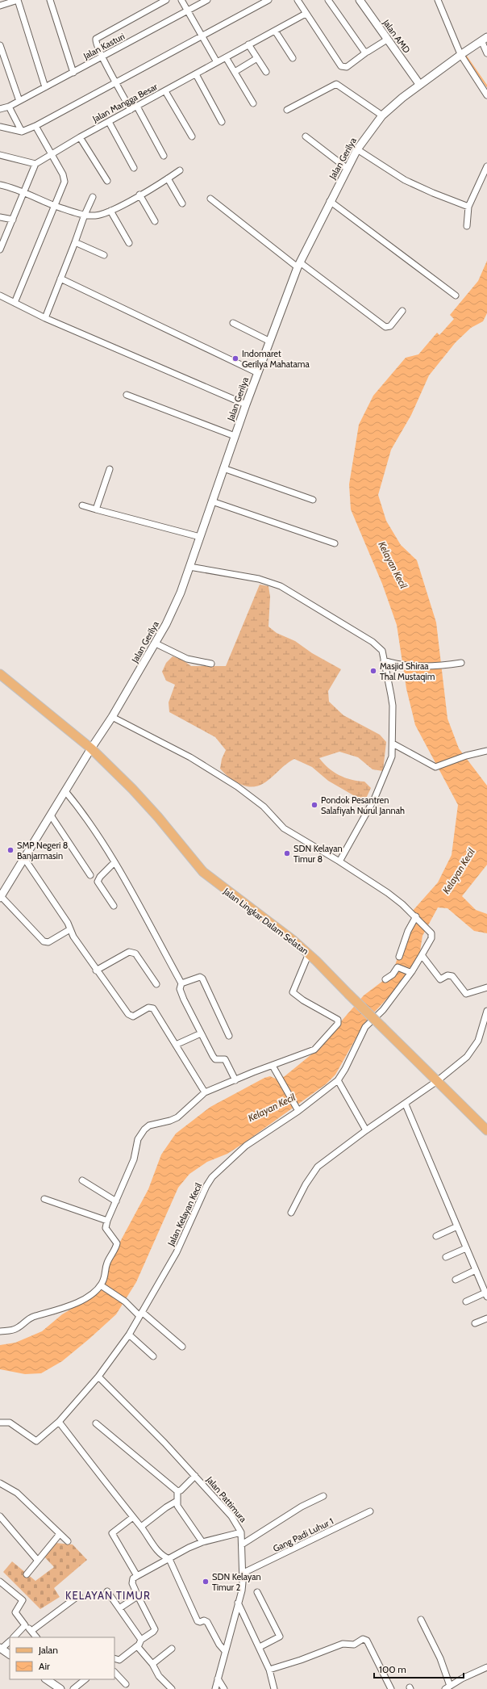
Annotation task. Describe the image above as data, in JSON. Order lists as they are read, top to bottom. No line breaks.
{"streets":{"main road":["Jalan Lingkar Dalam Selatan"],"street":["Jalan AMD","Jalan Kasturi","Jalan Mangga Besar","Jalan Gerilya","Jalan Kelayan Kecil","Jalan Pattimura","Gang Padi Luhur 1"]},"crossings":[["Jalan AMD","Jalan Gerilya"],["Jalan Gerilya","Jalan Lingkar Dalam Selatan"],["Jalan Kelayan Kecil","Jalan Pattimura"],["Jalan Pattimura","Gang Padi Luhur 1"]],"districts":["KELAYAN TIMUR"],"water":["Kelayan Kecil"],"places":["Indomaret Gerilya Mahatama","Masjid Shiraa Thal Mustaqim","Pondok Pesantren Salafiyah Nurul Jannah","SMP Negeri 8 Banjarmasin","SDN Kelayan Timur 8","SDN Kelayan Timur 2"],"legend":["Jalan","Air"],"scale_bar":"100 m"}
